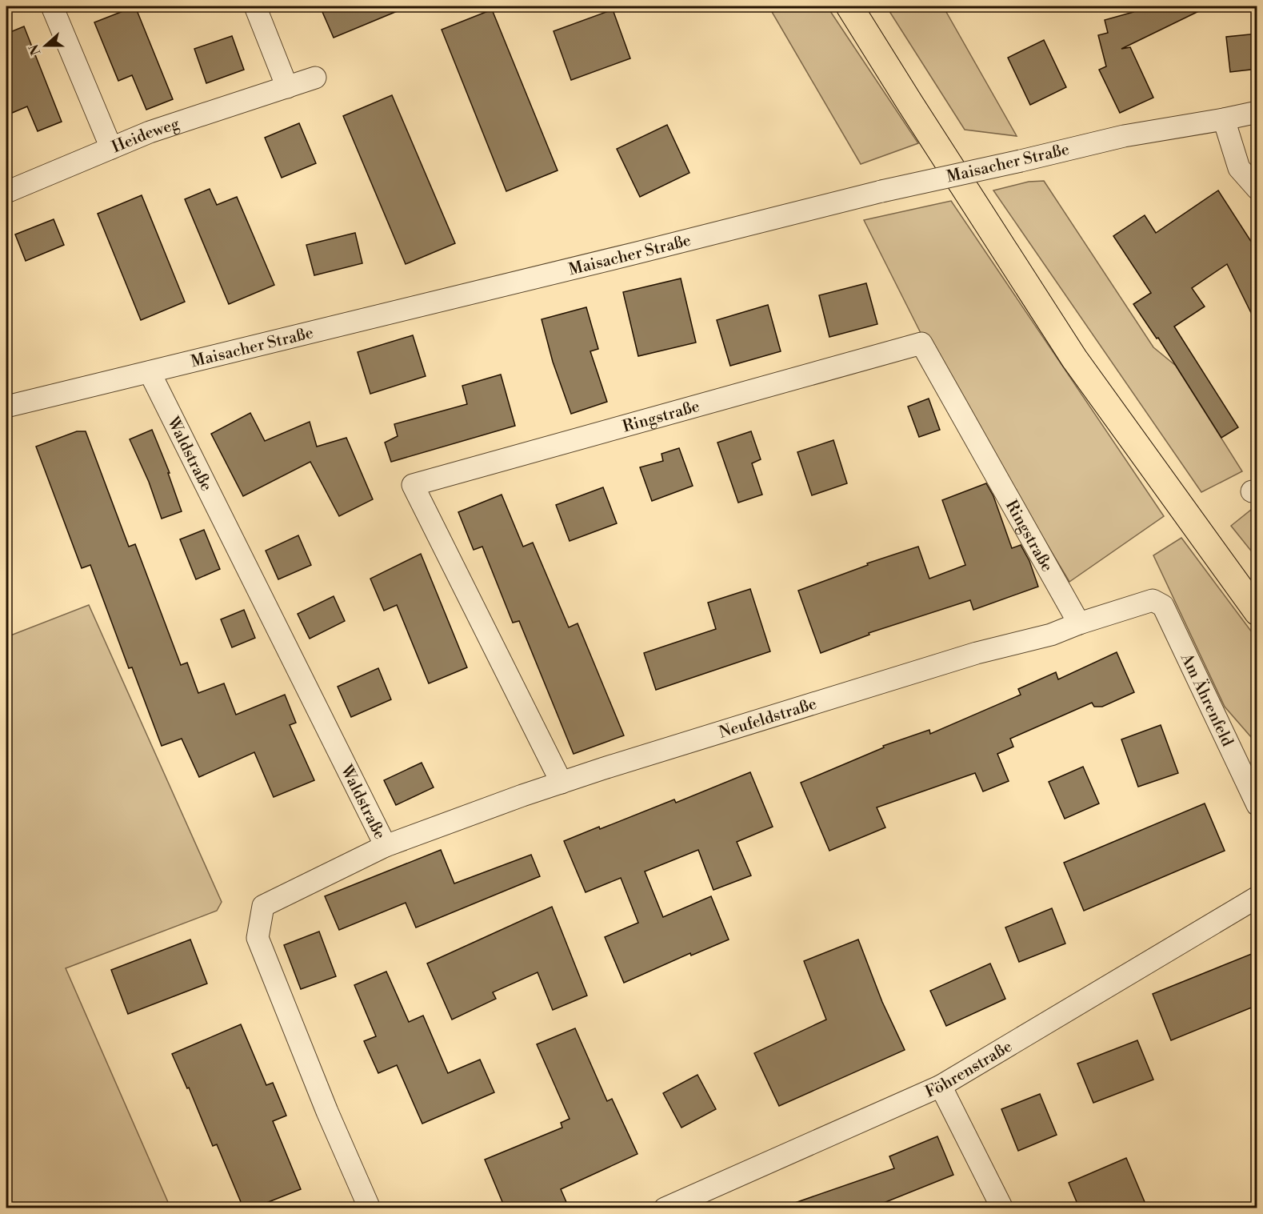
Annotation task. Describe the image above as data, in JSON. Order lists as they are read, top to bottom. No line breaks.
{"streets":{"street":["Heideweg","Maisacher Straße","Ringstraße","Waldstraße","Am Ährenfeld","Neufeldstraße","Föhrenstraße"]},"crossings":[["Maisacher Straße","Waldstraße"],["Ringstraße","Neufeldstraße"],["Waldstraße","Neufeldstraße"],["Am Ährenfeld","Neufeldstraße"]],"north":"left"}
